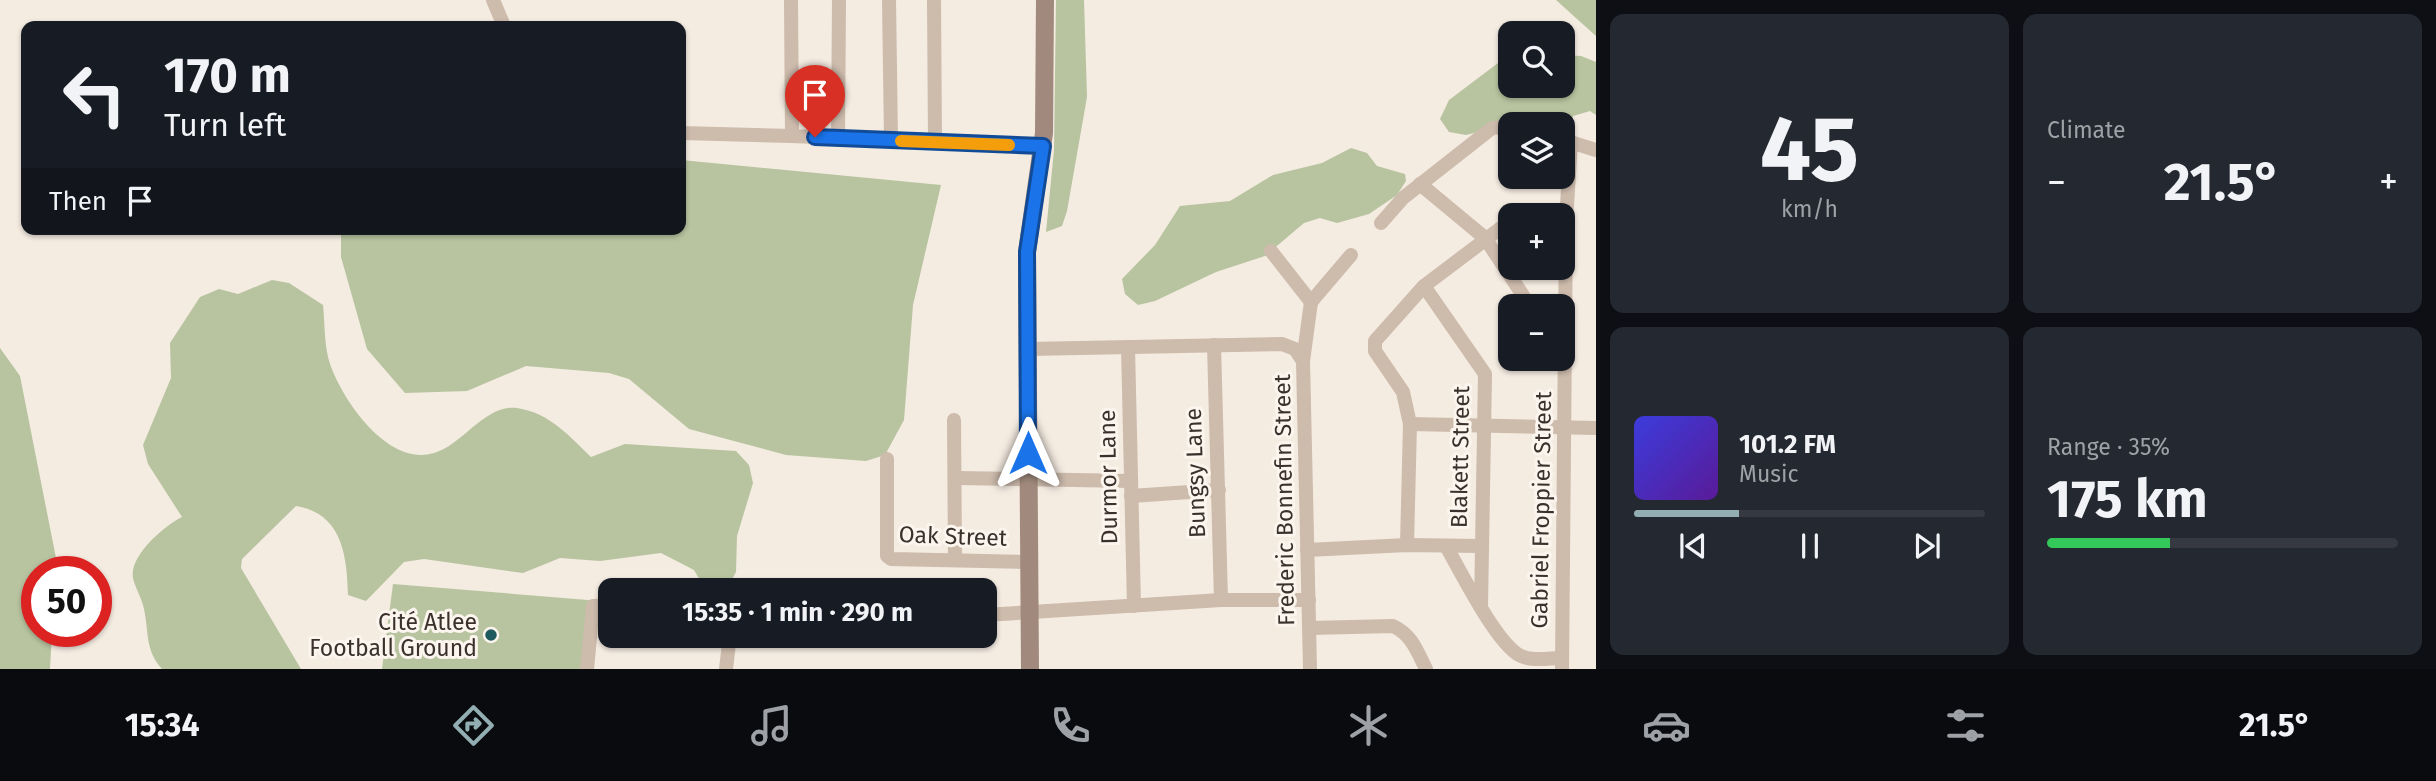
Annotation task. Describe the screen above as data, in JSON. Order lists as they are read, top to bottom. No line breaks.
{"streets":{"street":["Blakett Street","Bungsy Lane","Durmor Lane","Frederic Bonnefin Street","Gabriel Froppier Street","Oak Street"]},"crossings":[["Bungsy Lane","Frederic Bonnefin Street"],["Durmor Lane","Frederic Bonnefin Street"]],"places":["Cité Atlee Football Ground"],"page":{"tile":[["45","km/h"],"Climate",["Range · 35%","175 km"]],"map_buttons":["+","−"],"turn":["170 m","Turn left"],"heat":["−","21.5°","+"],"then":"Then","song":["101.2 FM","Music"],"limit":"50","trip":"15:35 · 1 min · 290 m","tabs":["15:34","21.5°"]}}
